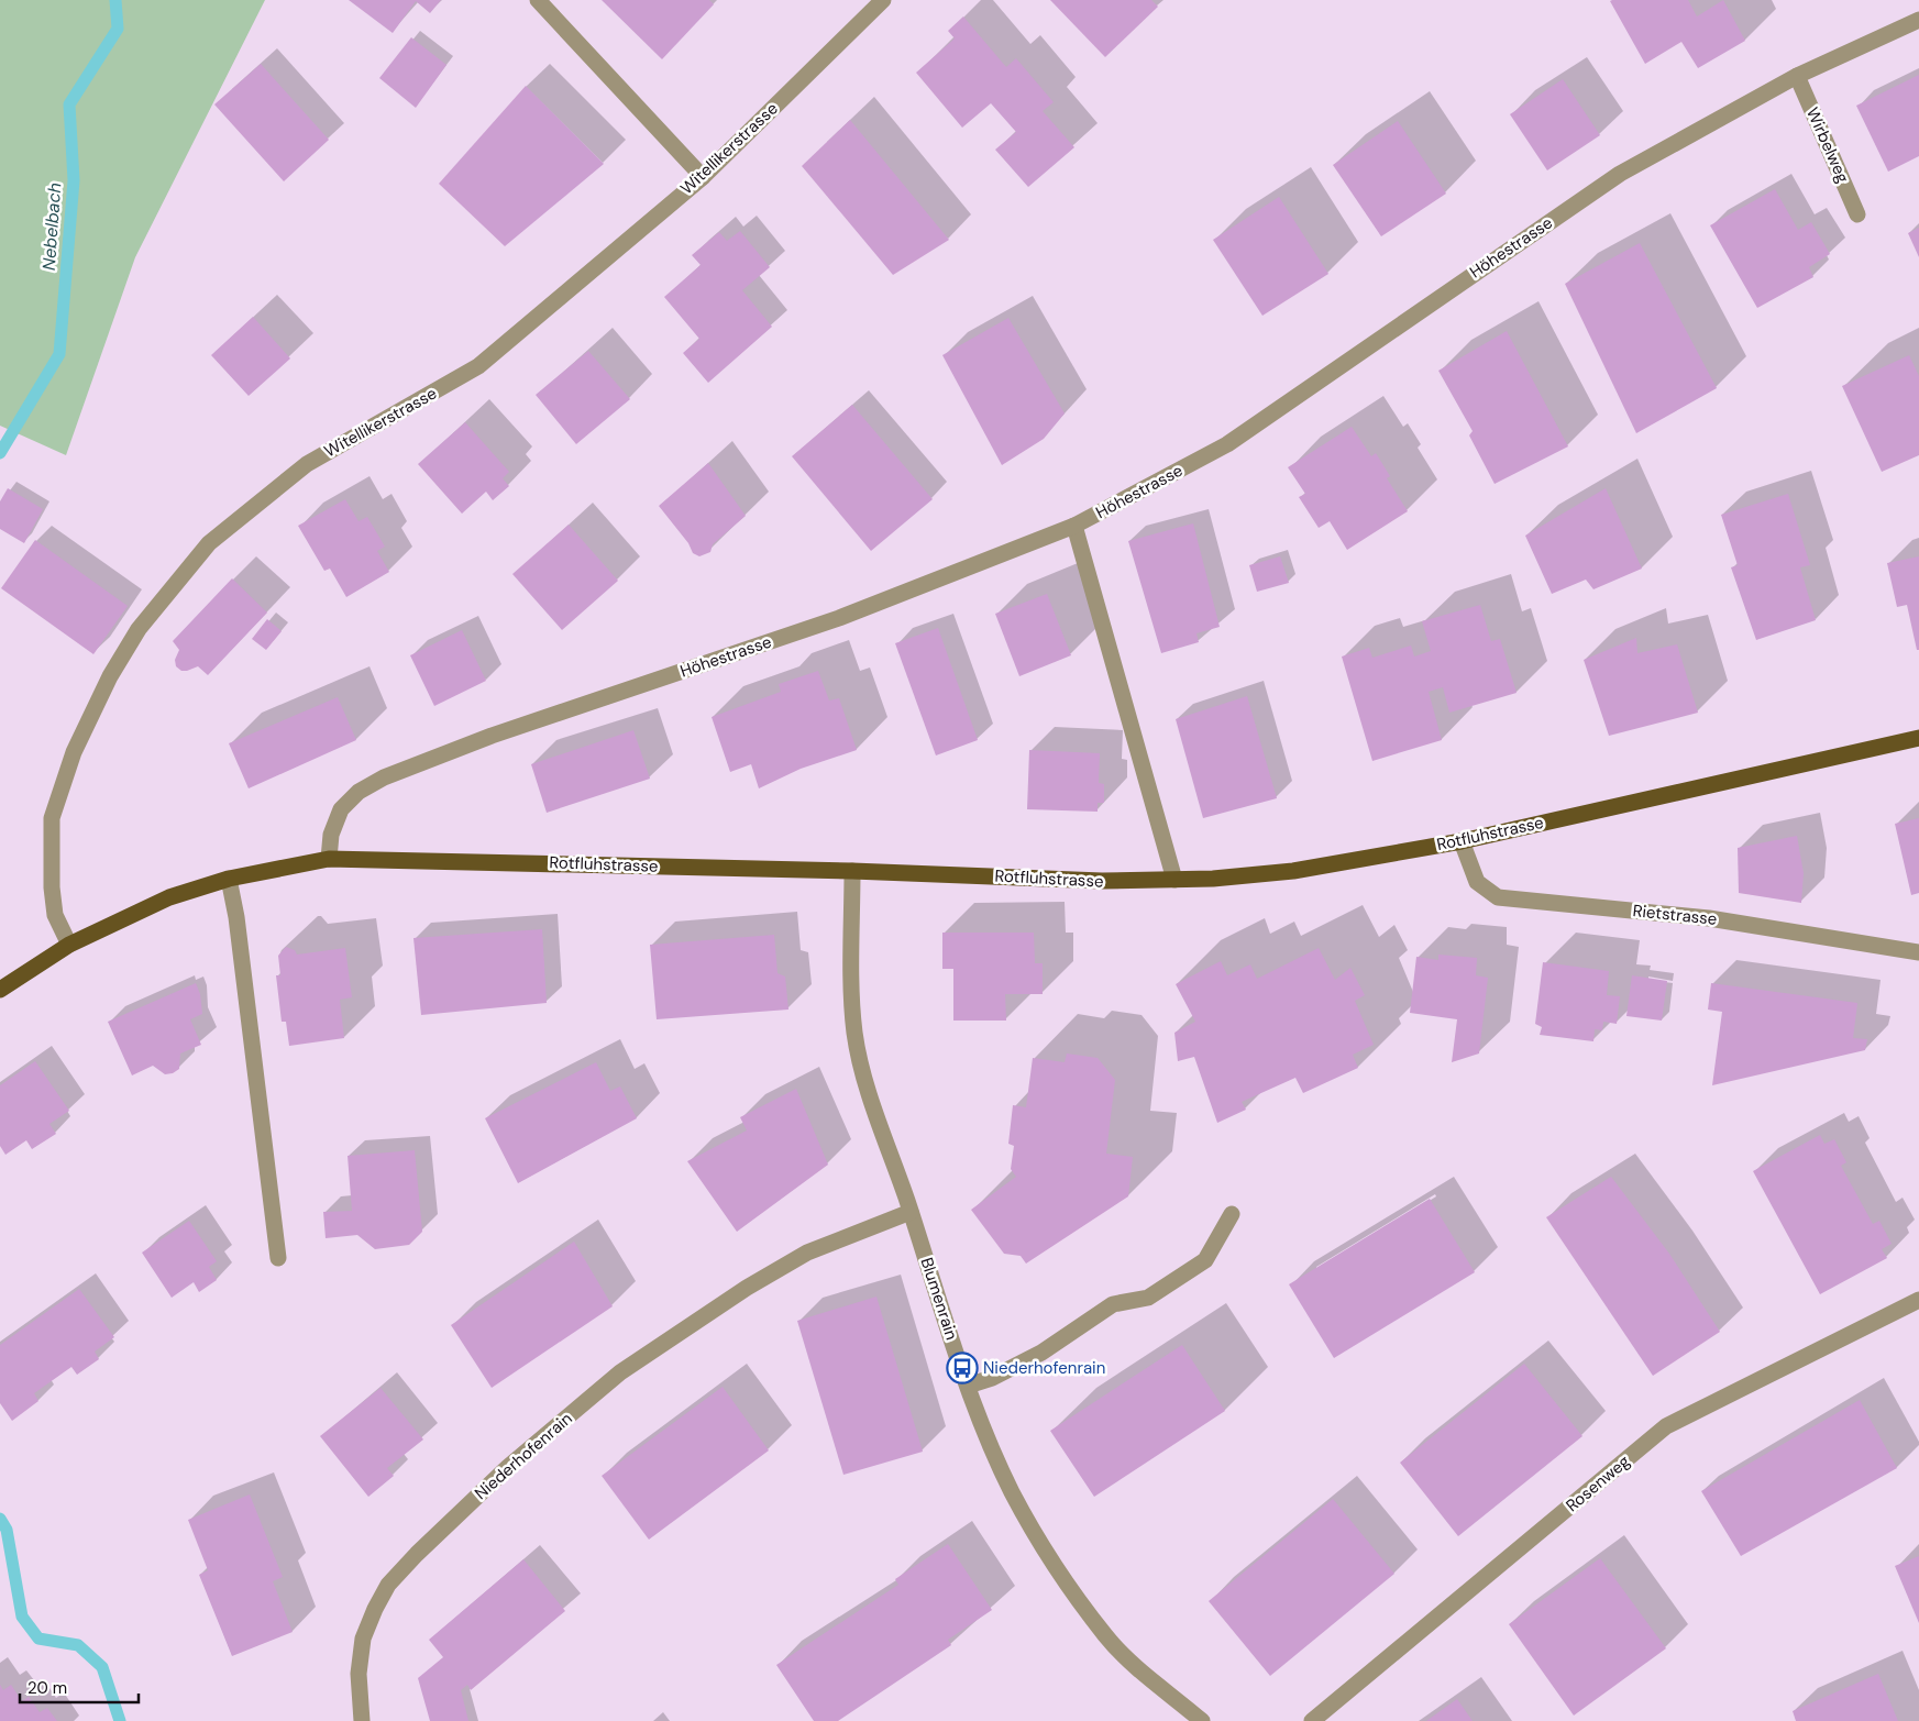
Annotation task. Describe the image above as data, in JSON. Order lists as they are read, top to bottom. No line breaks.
{"streets":{"main road":["Rotfluhstrasse"],"street":["Wirbelweg","Witellikerstrasse","Höhestrasse","Rietstrasse","Blumenrain","Niederhofenrain","Rosenweg"]},"crossings":[["Wirbelweg","Höhestrasse"],["Witellikerstrasse","Rotfluhstrasse"],["Höhestrasse","Rotfluhstrasse"],["Rotfluhstrasse","Rietstrasse"],["Rotfluhstrasse","Blumenrain"],["Blumenrain","Niederhofenrain"]],"water":["Nebelbach"],"places":{"bus stop":["Niederhofenrain"]},"scale_bar":"20 m"}
